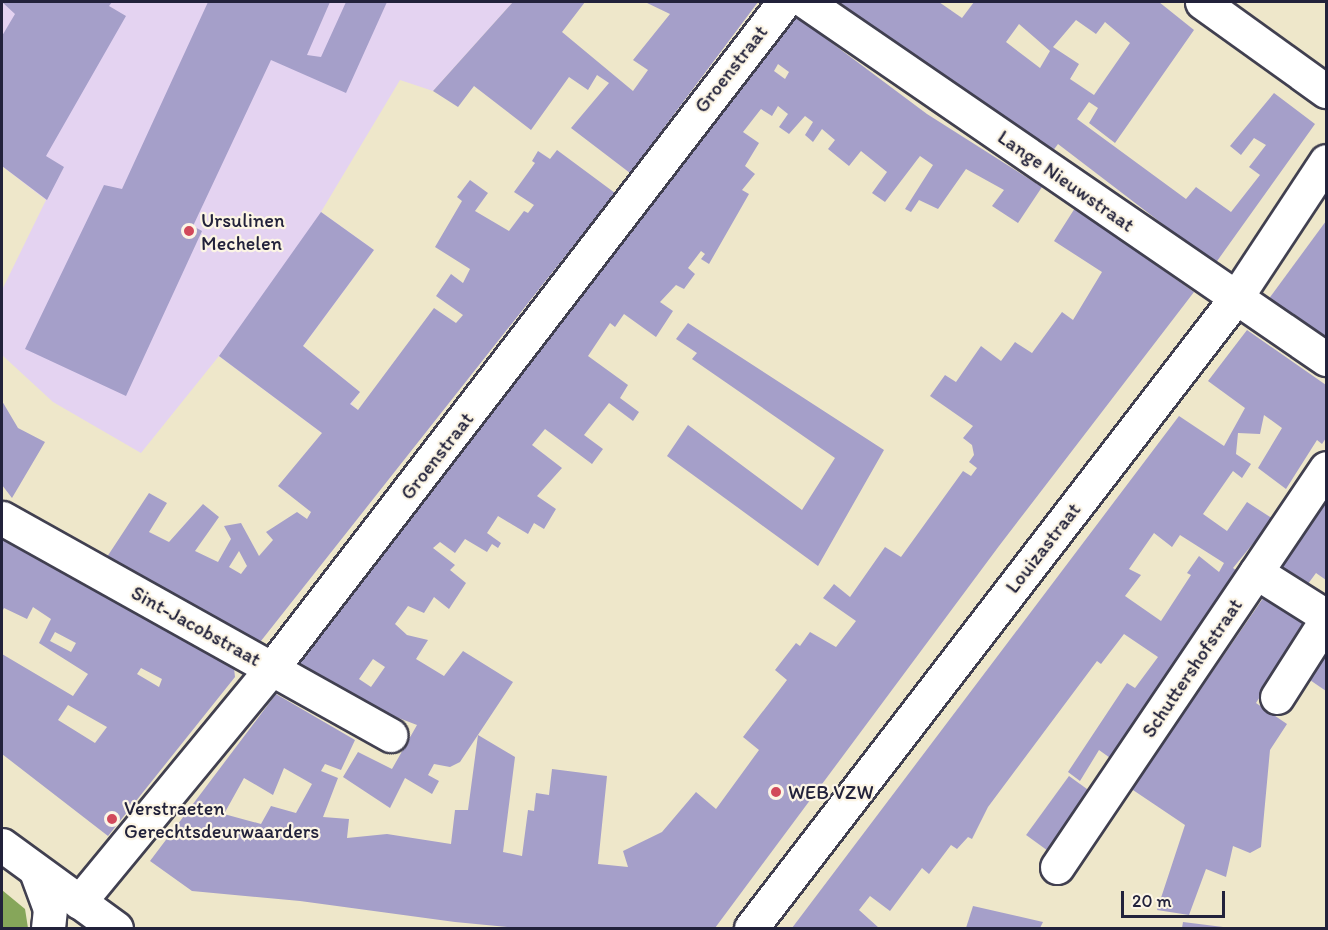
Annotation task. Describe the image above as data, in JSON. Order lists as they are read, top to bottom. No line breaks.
{"streets":{"street":["Groenstraat","Lange Nieuwstraat","Louizastraat","Sint-Jacobstraat","Schuttershofstraat"]},"crossings":[["Groenstraat","Sint-Jacobstraat"],["Lange Nieuwstraat","Louizastraat"]],"places":["Ursulinen Mechelen","WEB VZW","Verstraeten Gerechtsdeurwaarders"],"scale_bar":"20 m"}
